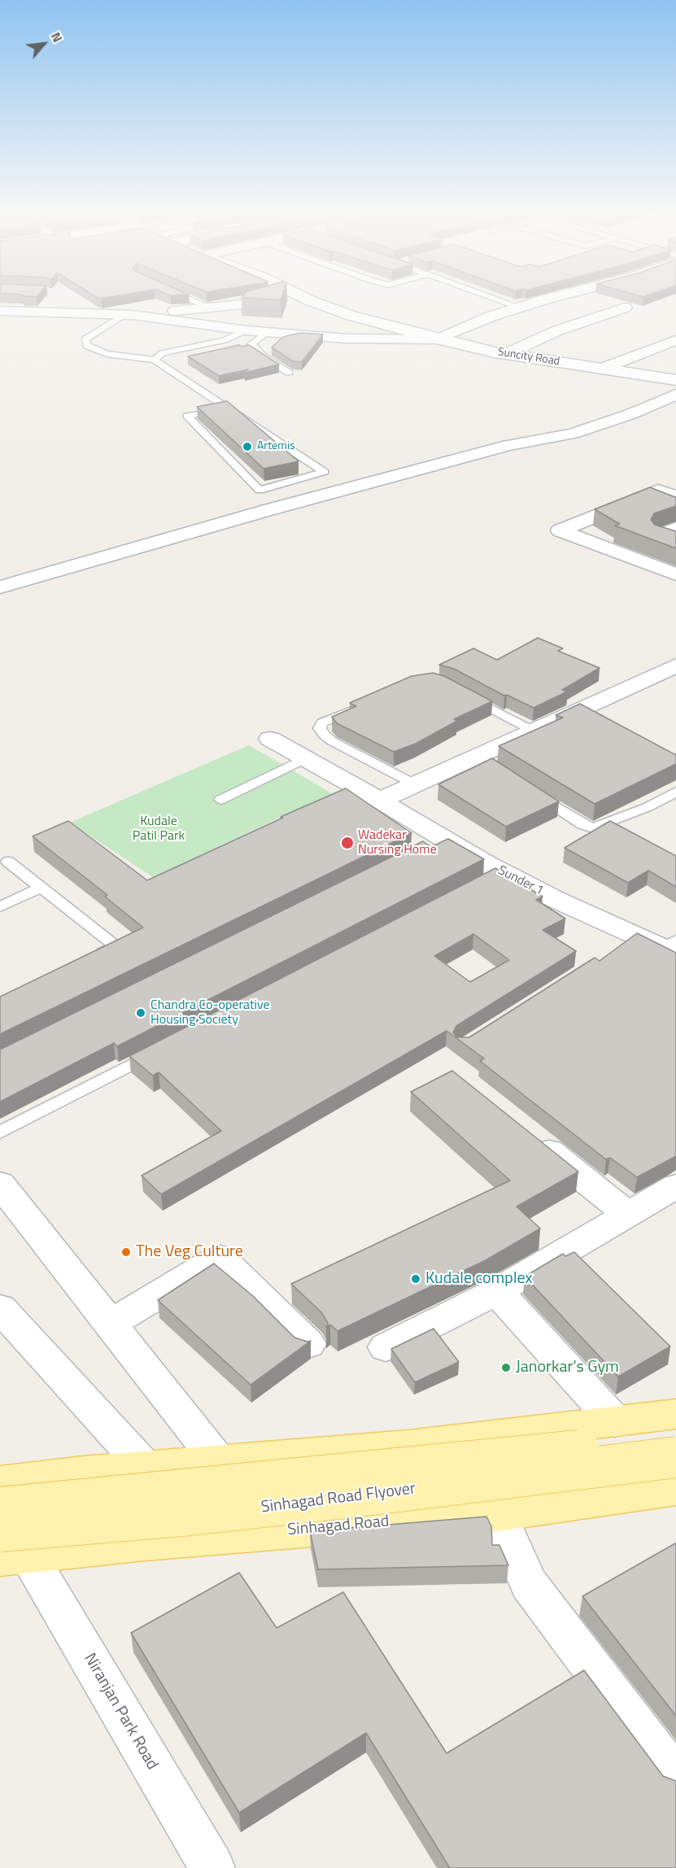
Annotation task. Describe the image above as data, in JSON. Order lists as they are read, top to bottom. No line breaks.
{"streets":{"main road":["Sinhagad Road Flyover","Sinhagad Road"],"street":["Suncity Road","Sunder 1","Niranjan Park Road"]},"crossings":[["Sinhagad Road Flyover","Sinhagad Road"],["Sinhagad Road Flyover","Niranjan Park Road"],["Sinhagad Road","Niranjan Park Road"]],"parks":["Kudale Patil Park"],"places":["Artemis","Wadekar Nursing Home","Chandra Co-operative Housing Society","The Veg Culture","Kudale complex","Janorkar's Gym"],"north":"top right"}
